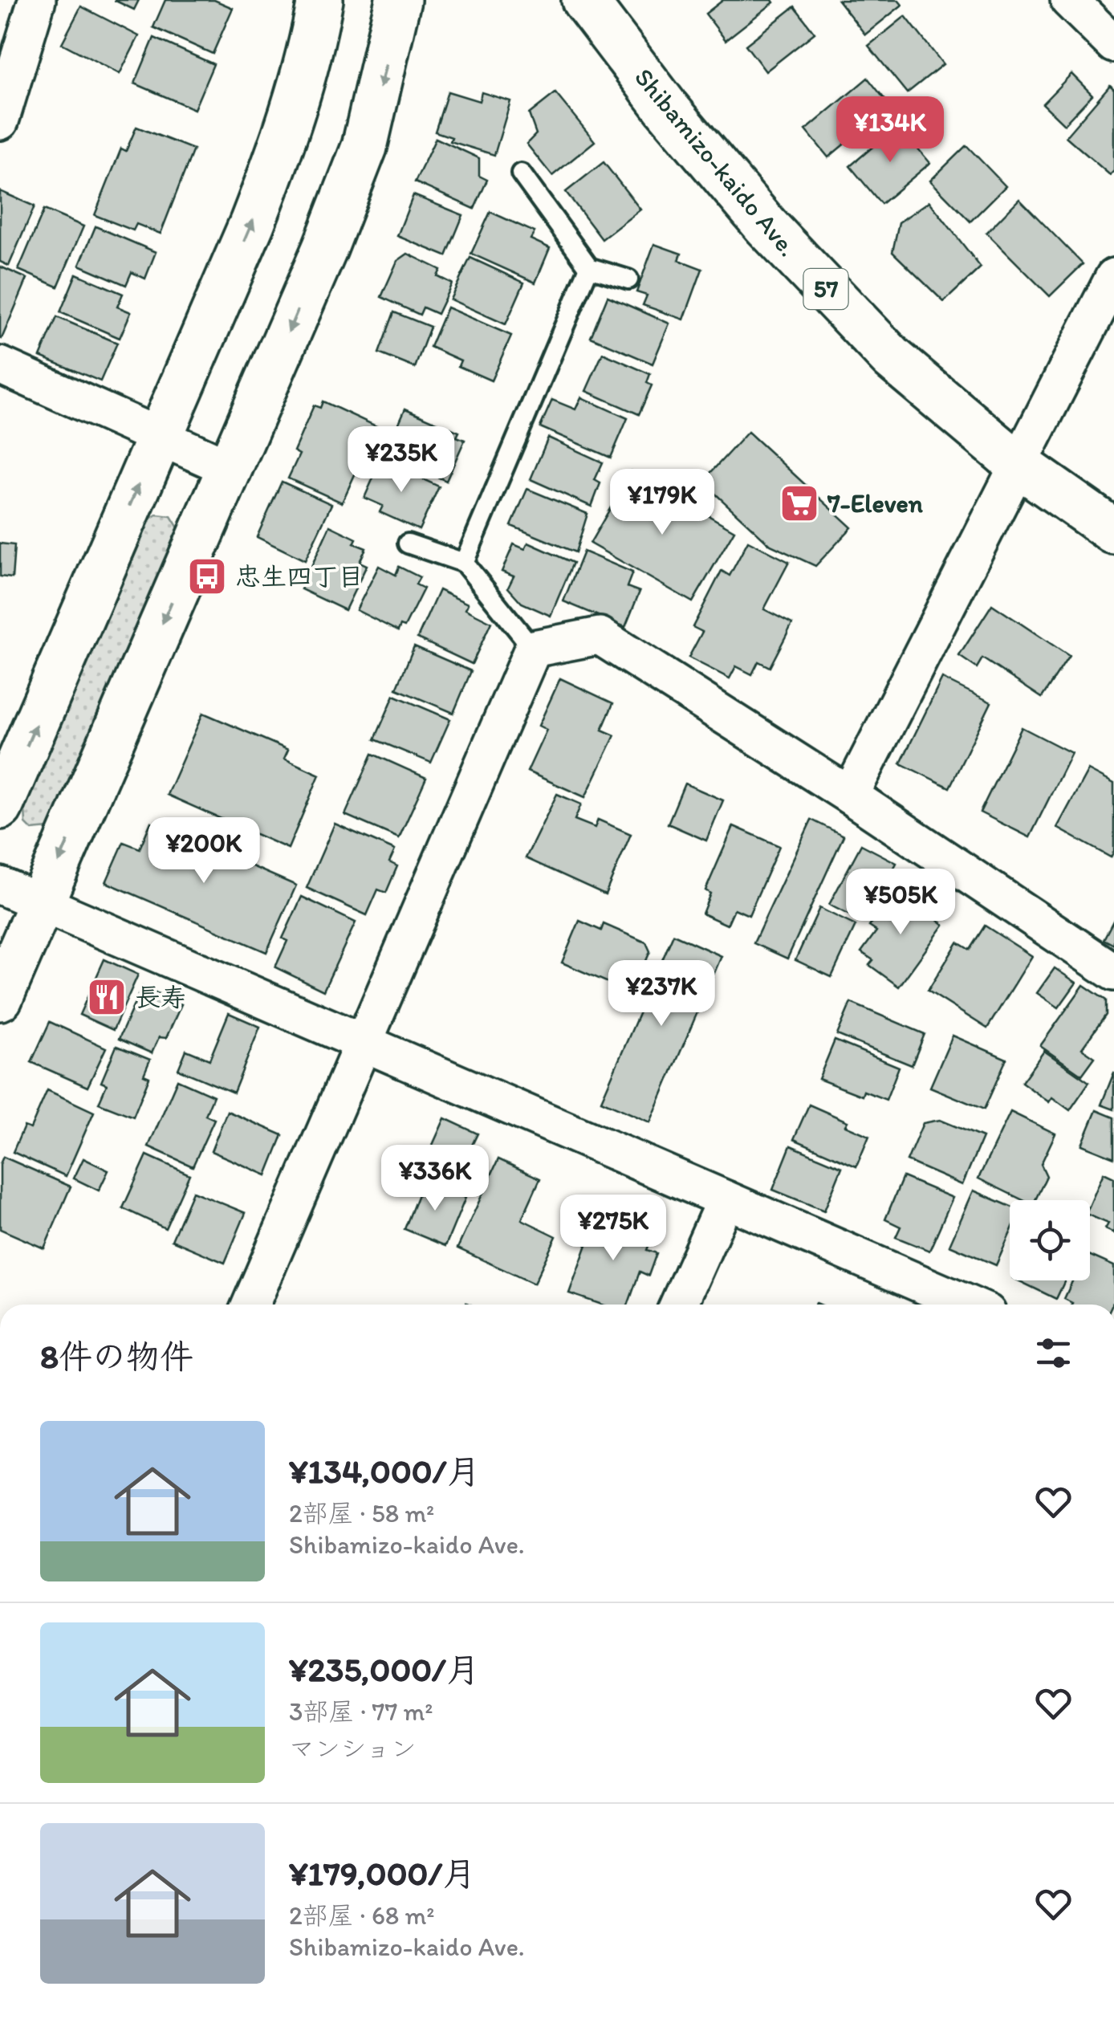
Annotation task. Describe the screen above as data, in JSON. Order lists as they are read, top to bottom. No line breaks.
{"streets":{"street":["Shibamizo-kaido Ave.","57"]},"places":{"supermarket":["7-Eleven"],"bus stop":["忠生四丁目"],"restaurant":["長寿"]},"page":{"price":["¥134K","¥235K","¥179K","¥200K","¥505K","¥237K","¥336K","¥275K"],"heading":"8件の物件","list":[{"name":"¥134,000/月","note":"2部屋 · 58 m² · Shibamizo-kaido Ave."},{"name":"¥235,000/月","note":"3部屋 · 77 m² · マンション"},{"name":"¥179,000/月","note":"2部屋 · 68 m² · Shibamizo-kaido Ave."}]}}
